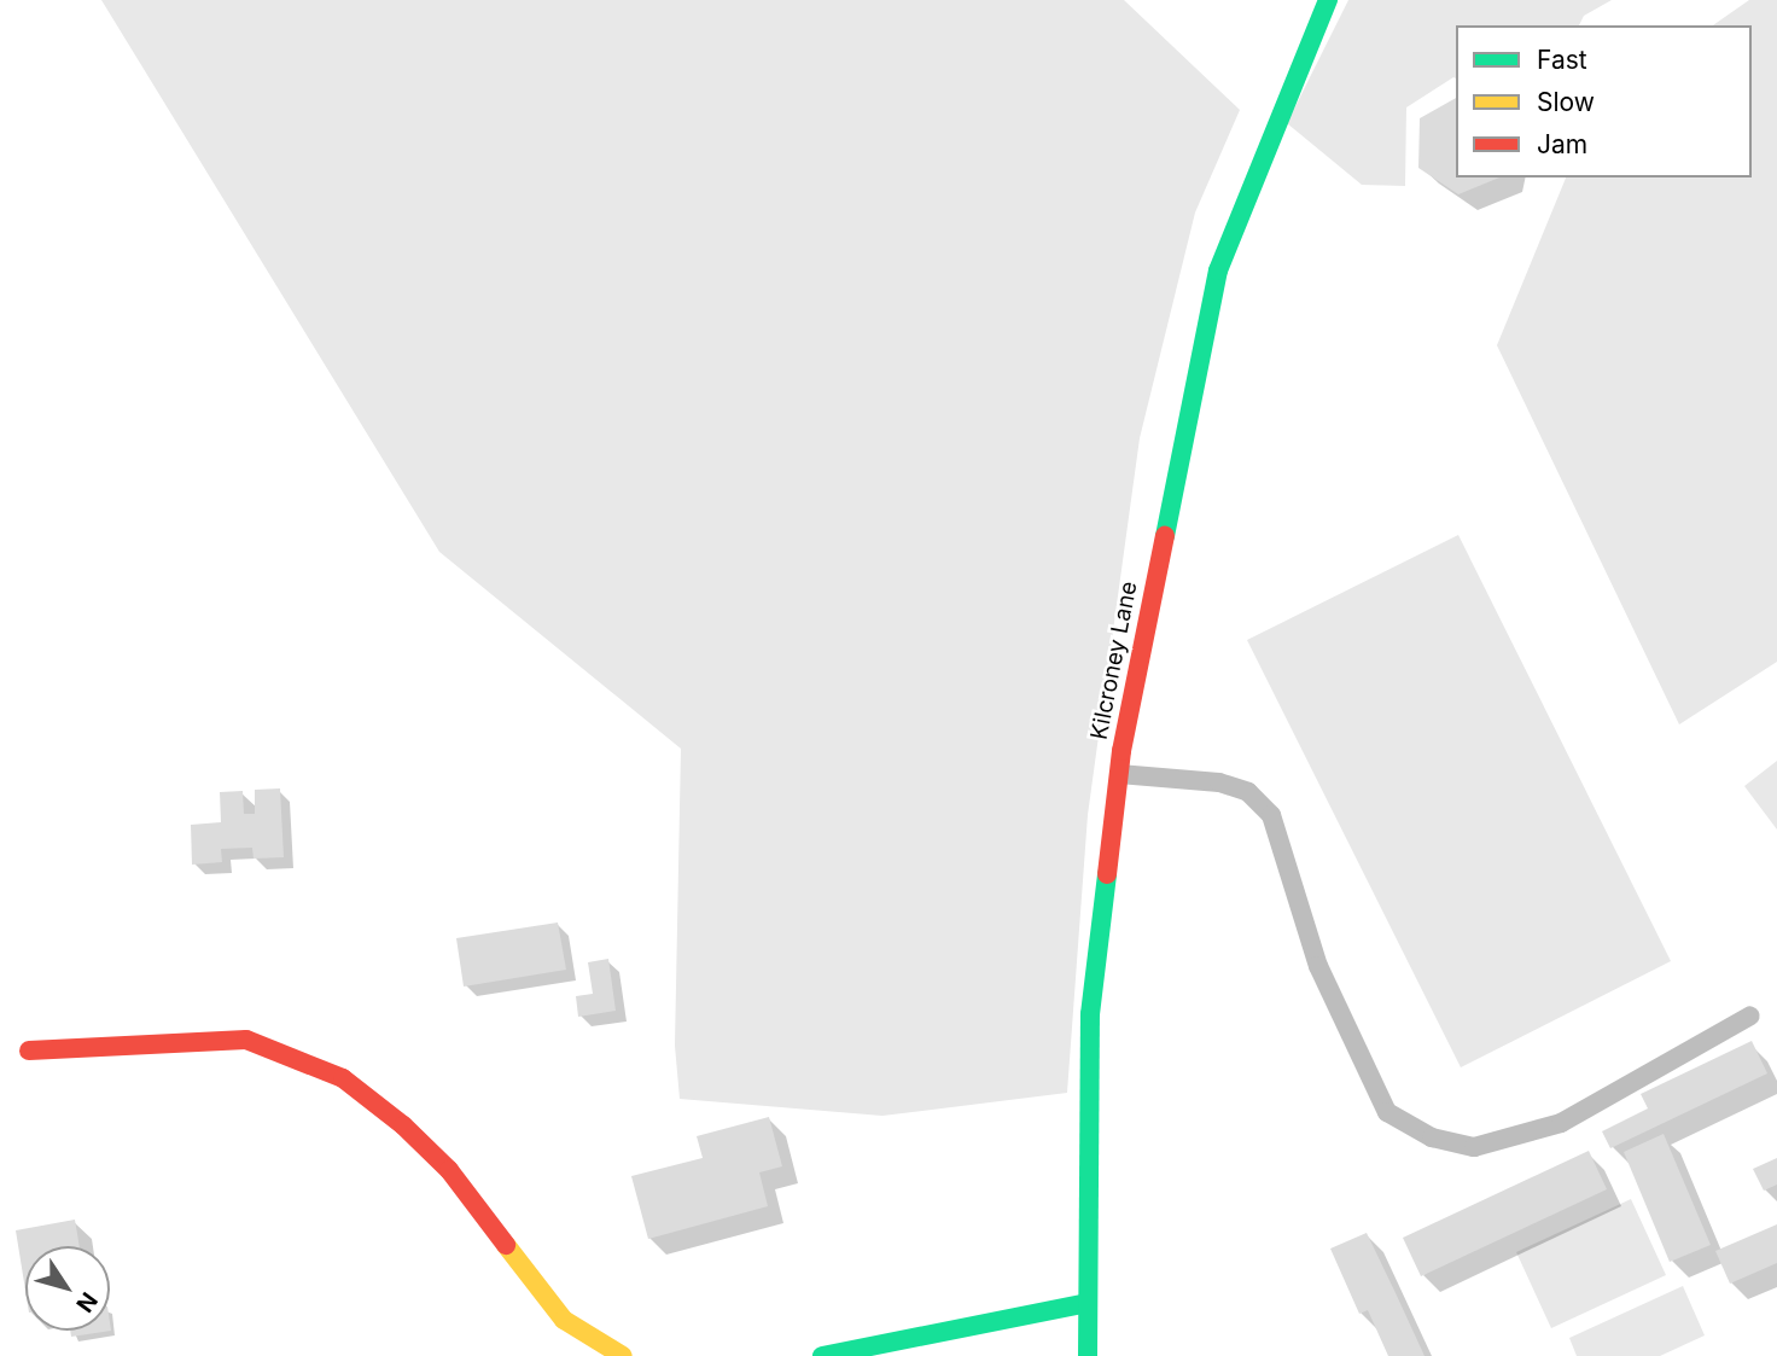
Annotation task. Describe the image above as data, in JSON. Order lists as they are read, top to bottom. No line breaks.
{"streets":{"street":["Kilcroney Lane"]},"legend":["Fast","Slow","Jam"],"north":"bottom right"}
